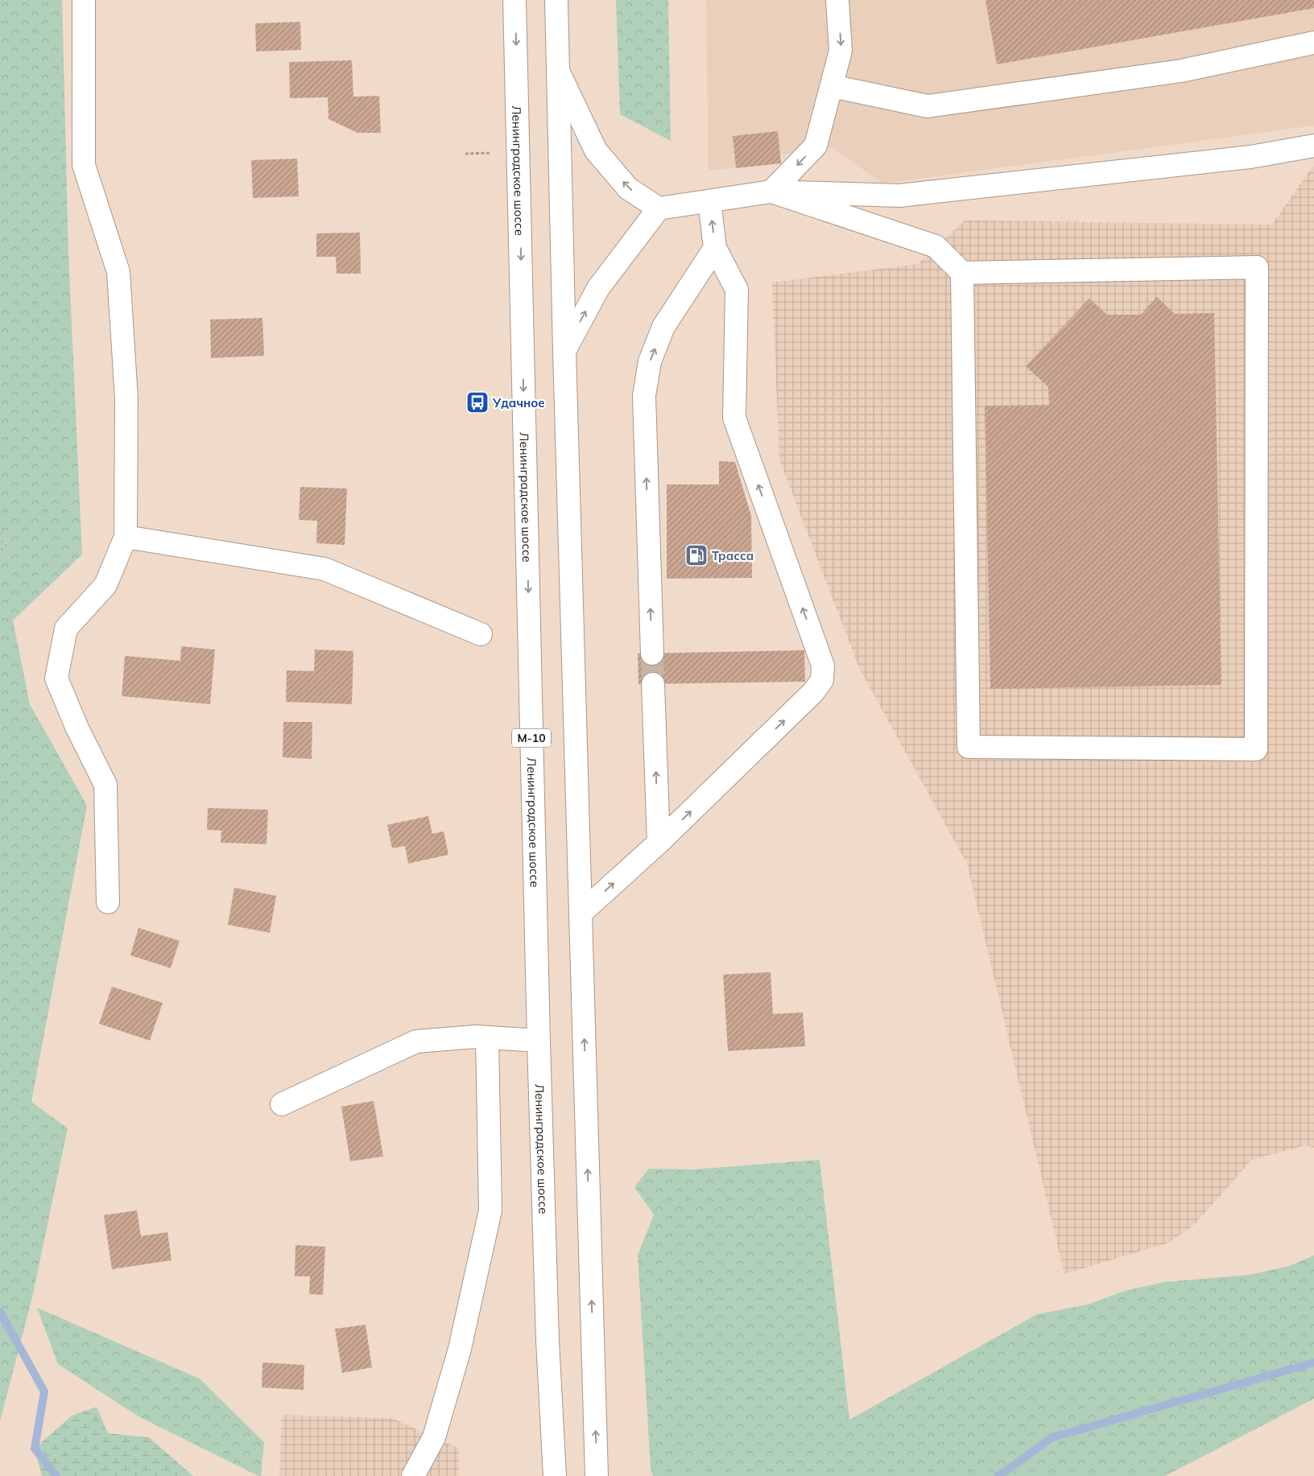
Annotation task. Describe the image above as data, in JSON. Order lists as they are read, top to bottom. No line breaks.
{"streets":{"main road":["Ленинградское шоссе","М-10"]},"places":{"bus stop":["Удачное"],"fuel station":["Трасса"]}}
